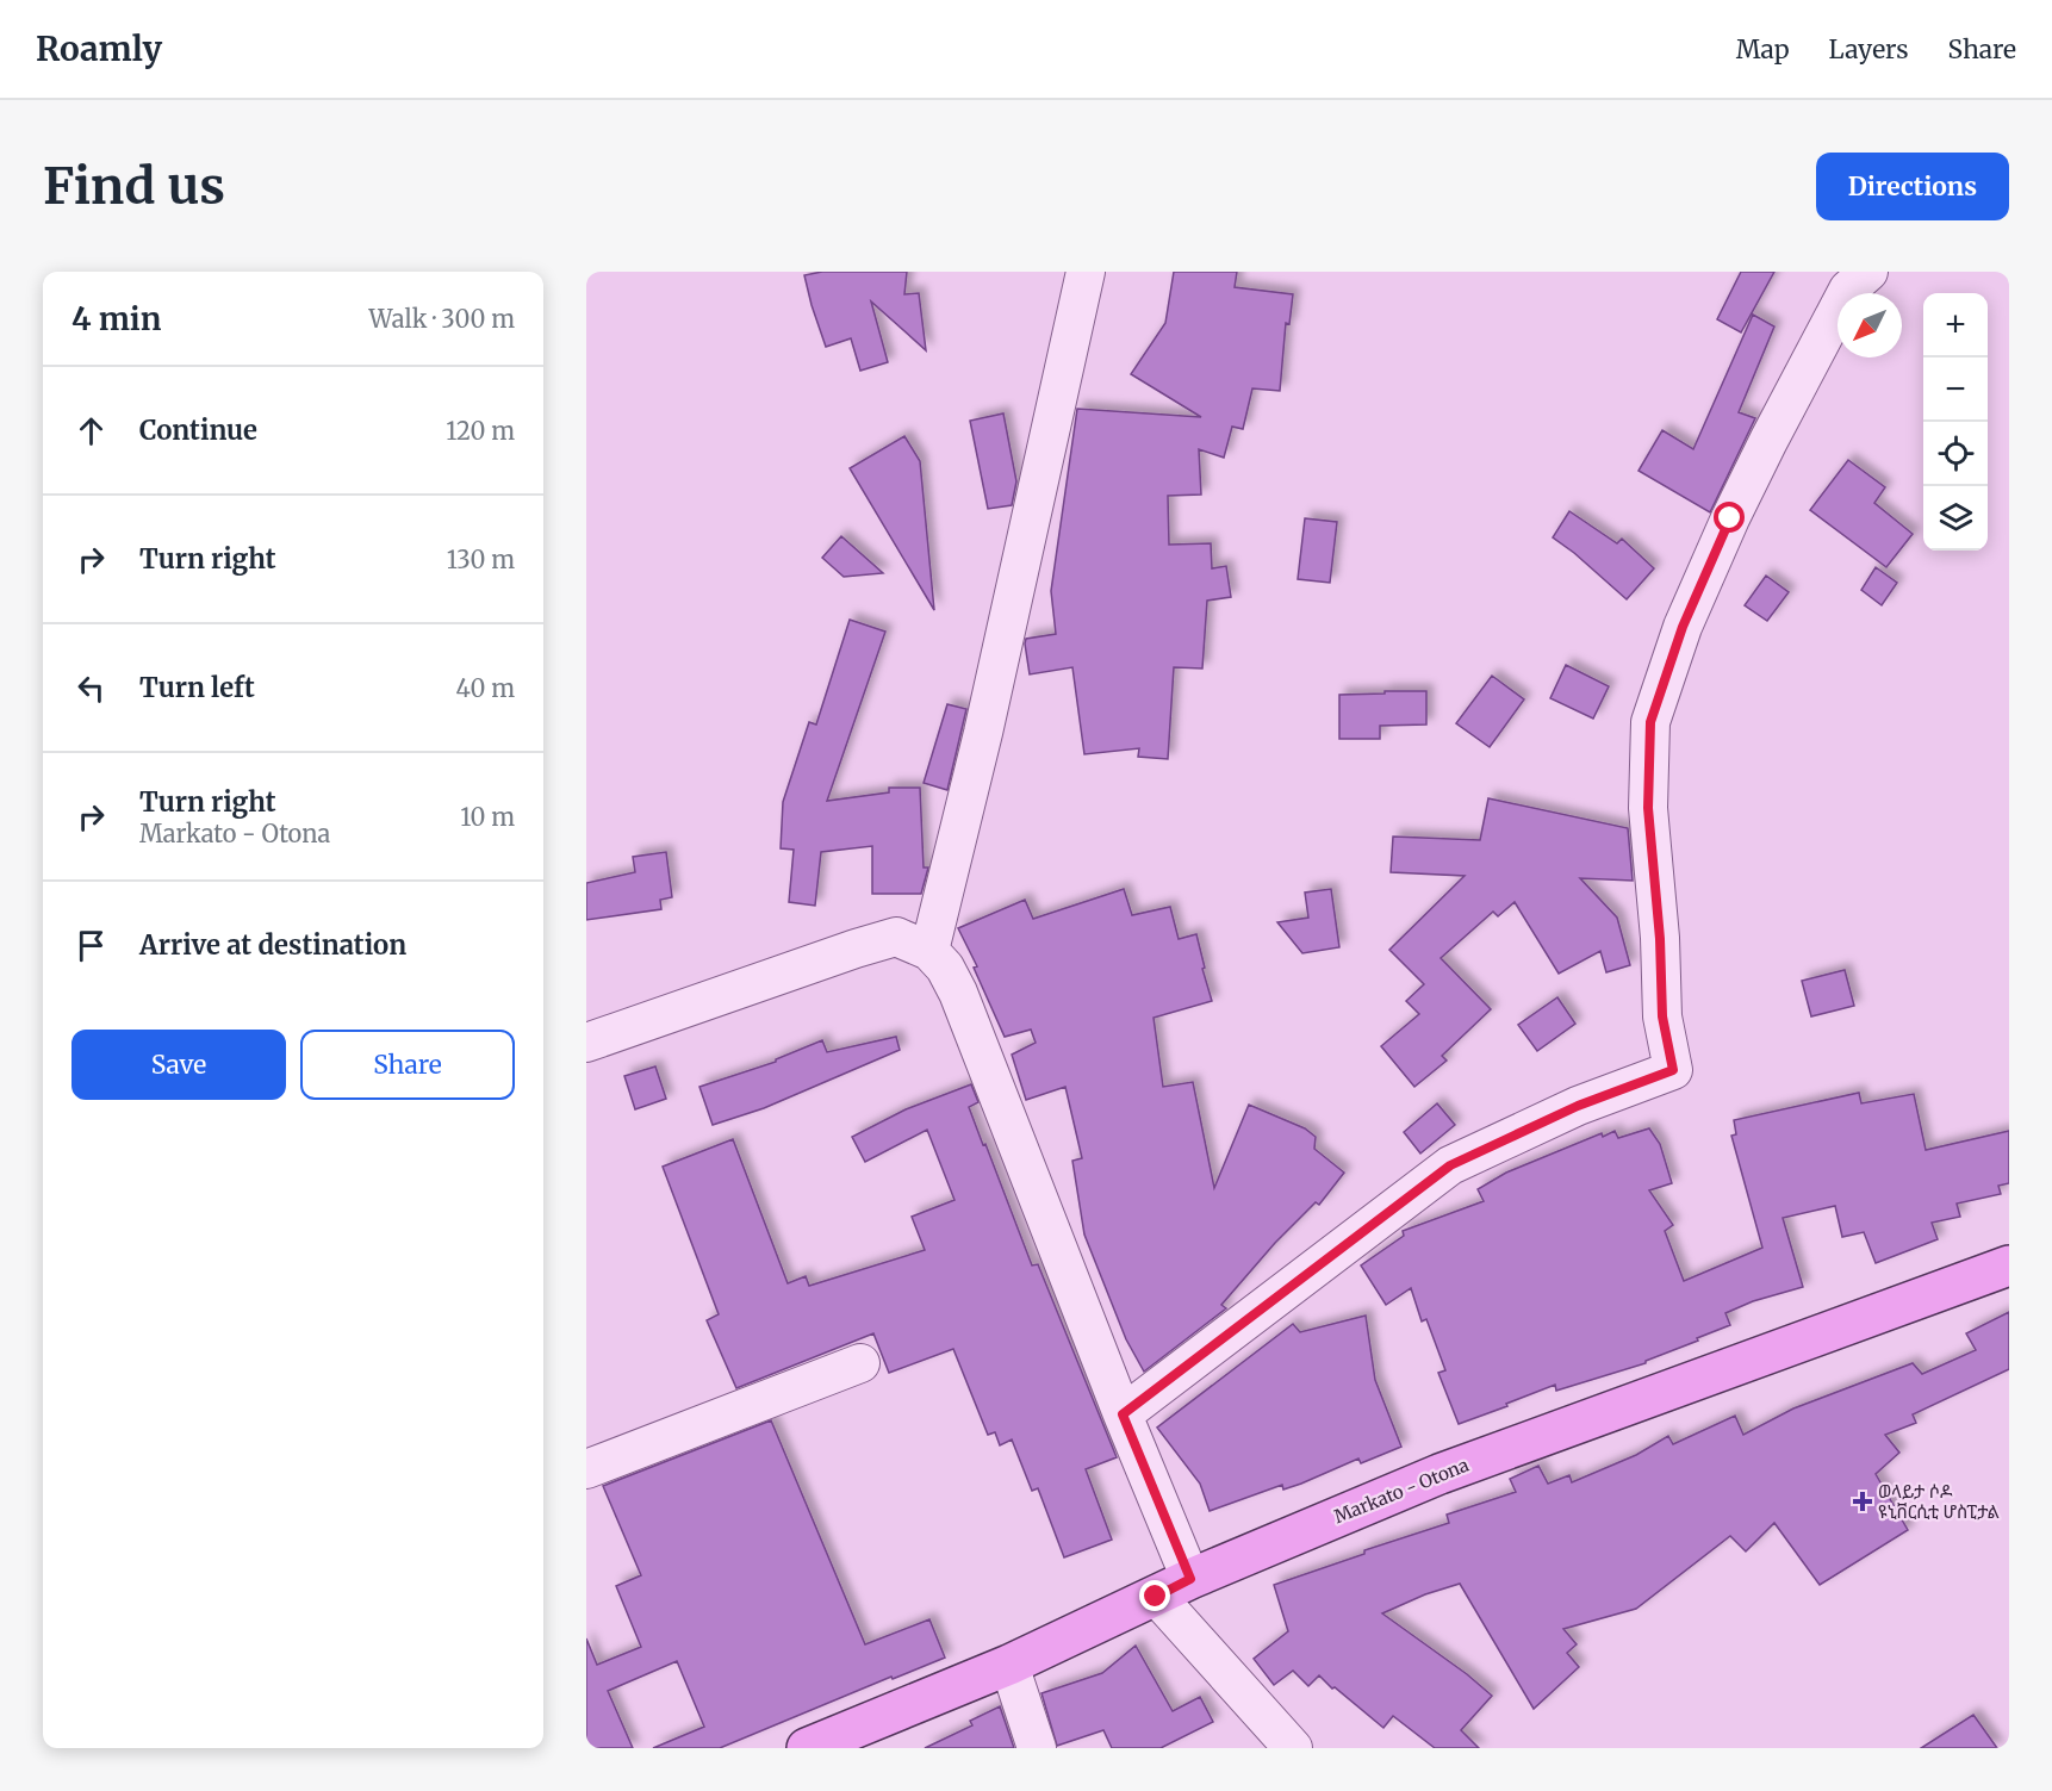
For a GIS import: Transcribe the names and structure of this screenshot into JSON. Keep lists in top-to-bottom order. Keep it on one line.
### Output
{"streets":{"main road":["Markato - Otona"]},"places":{"health":["ወላይታ ሶዶ ዩኒቨርሲቲ ሆስፒታል"]},"north":"bottom left","page":{"header":"Roamly","nav":["Map","Layers","Share"],"buttons":["Directions",["Save","Share"]],"title":"Find us","heading":["4 min","Walk · 300 m"],"map_buttons":["+","−"],"list":[["Continue","120 m"],["Turn right","130 m"],["Turn left","40 m"],["Turn right","Markato - Otona","10 m"],"Arrive at destination"]}}
